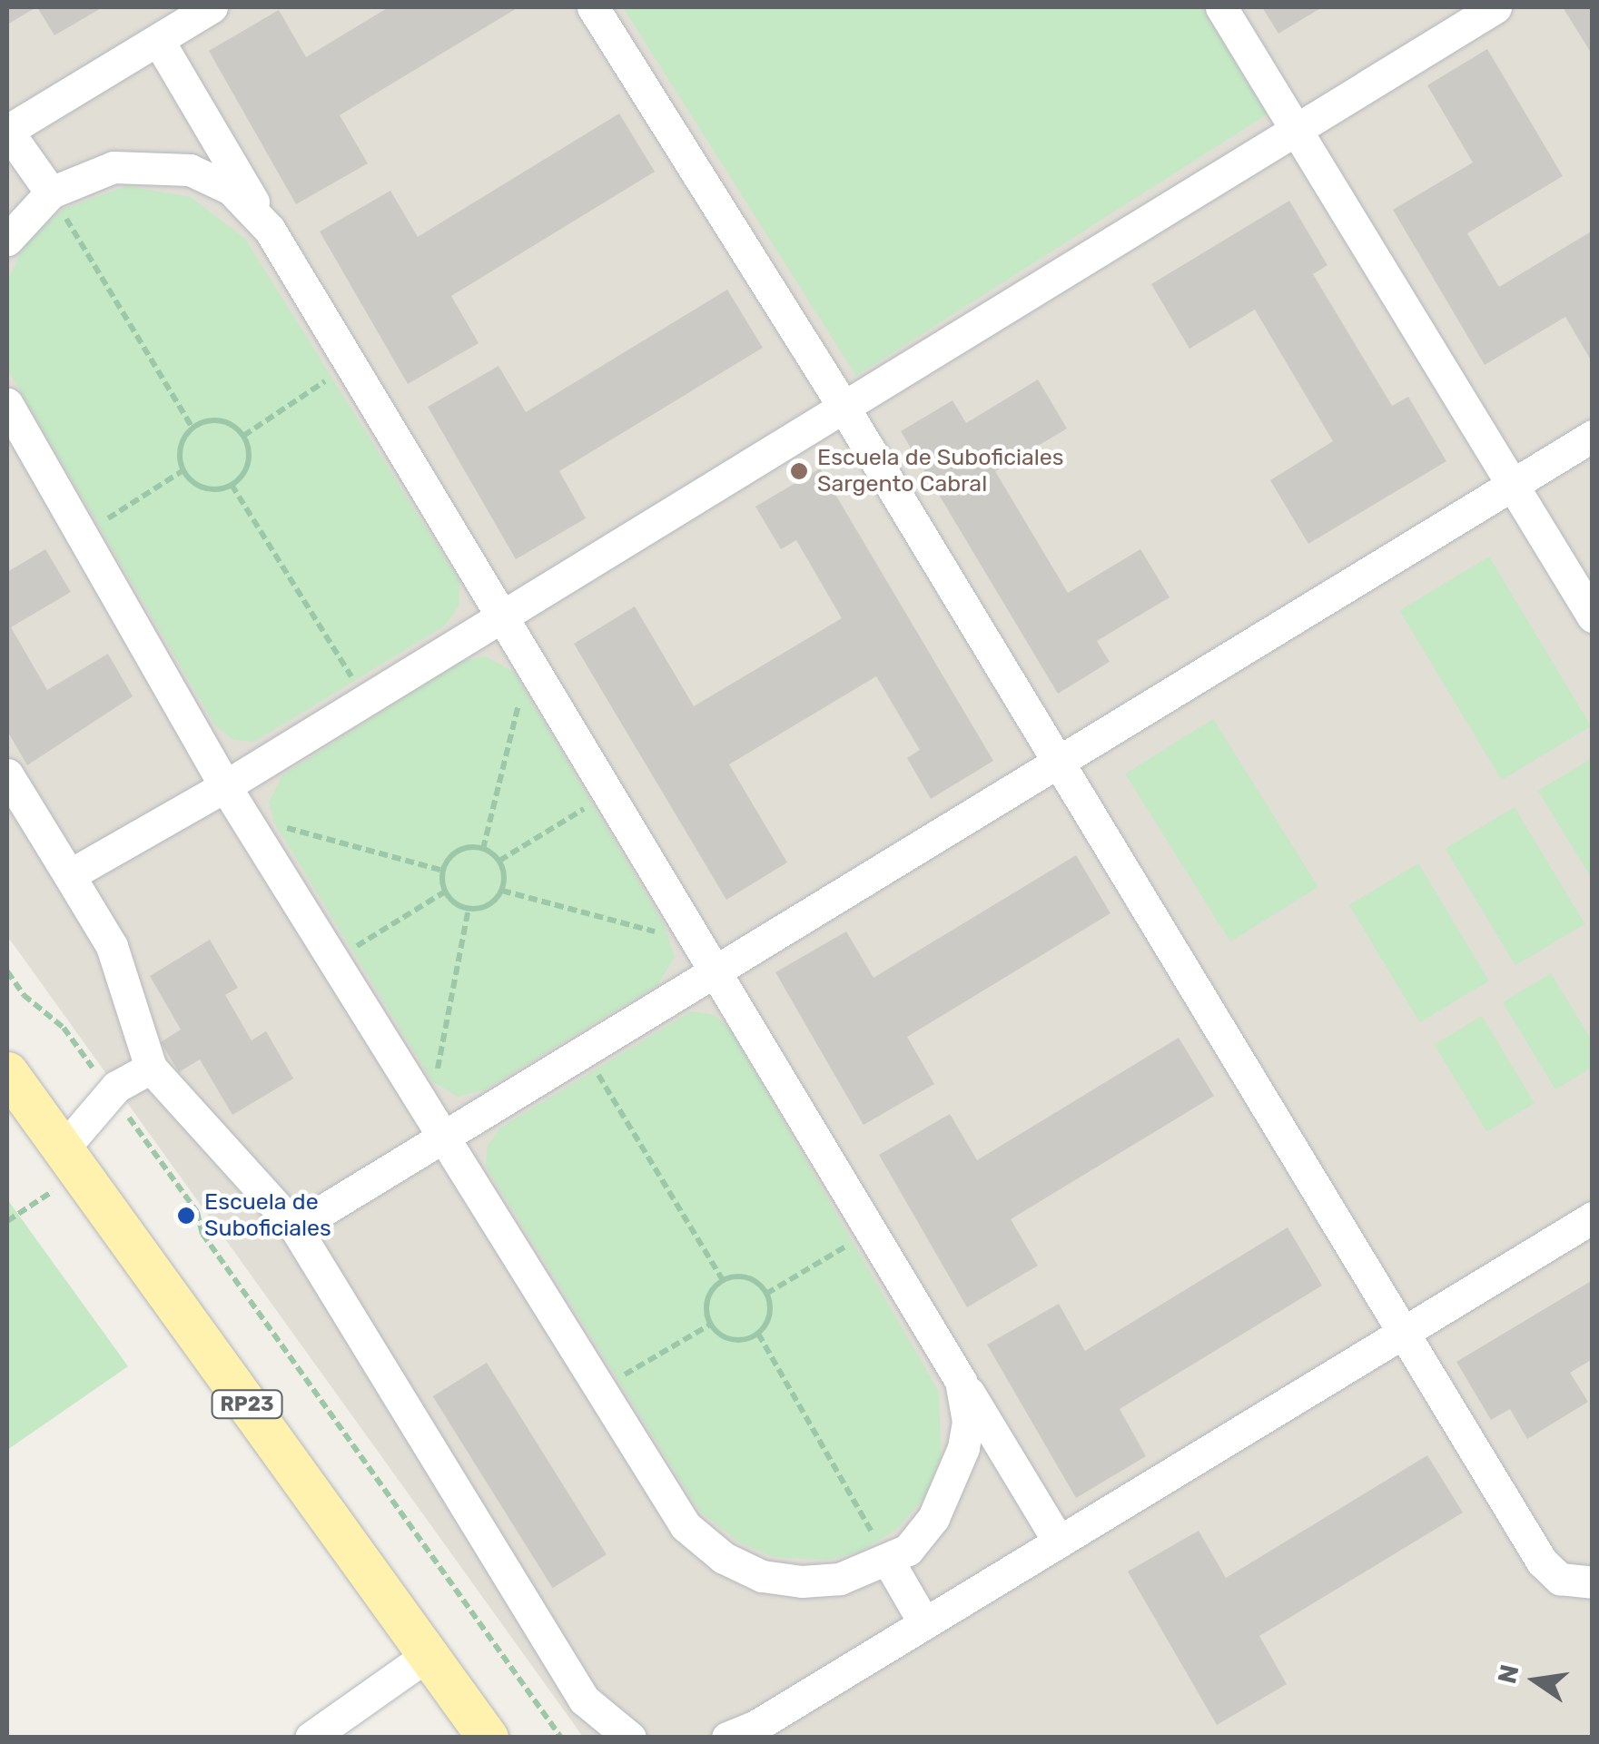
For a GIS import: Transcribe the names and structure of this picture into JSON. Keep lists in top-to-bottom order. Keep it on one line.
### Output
{"streets":{"main road":["RP23"]},"places":["Escuela de Suboficiales Sargento Cabral","Escuela de Suboficiales"],"north":"left"}
